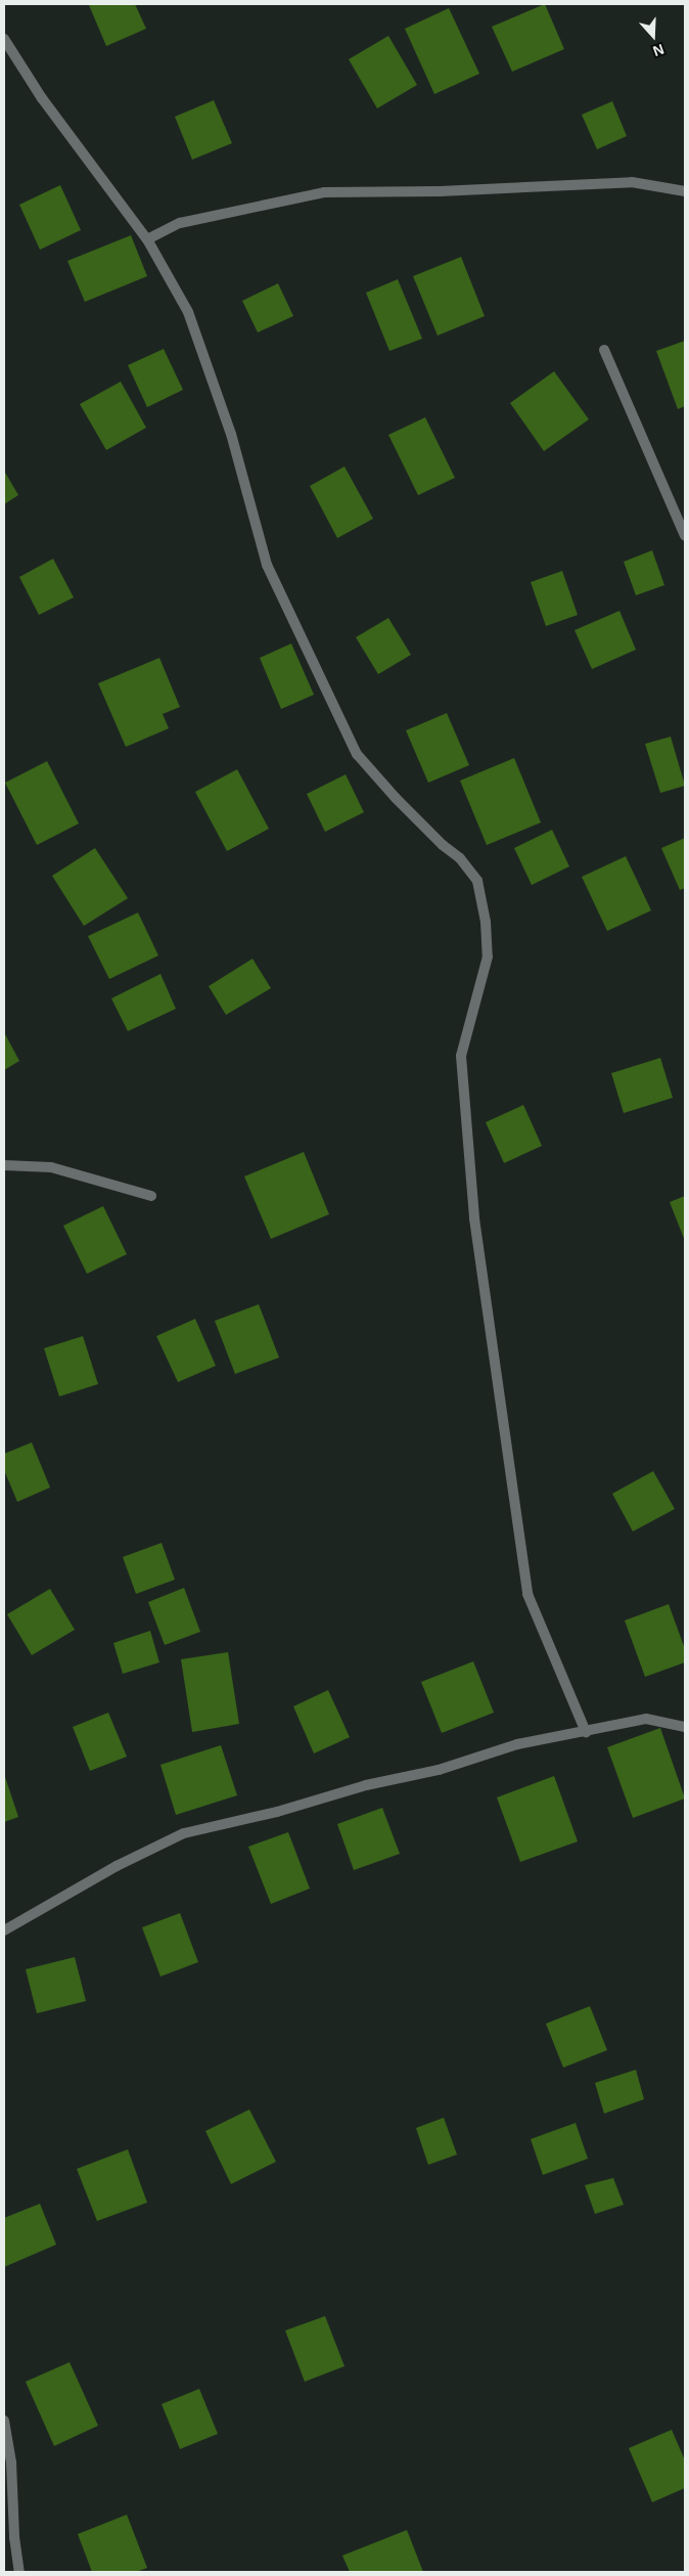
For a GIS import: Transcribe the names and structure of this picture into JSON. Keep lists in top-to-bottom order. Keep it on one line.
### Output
{"north":"bottom"}
